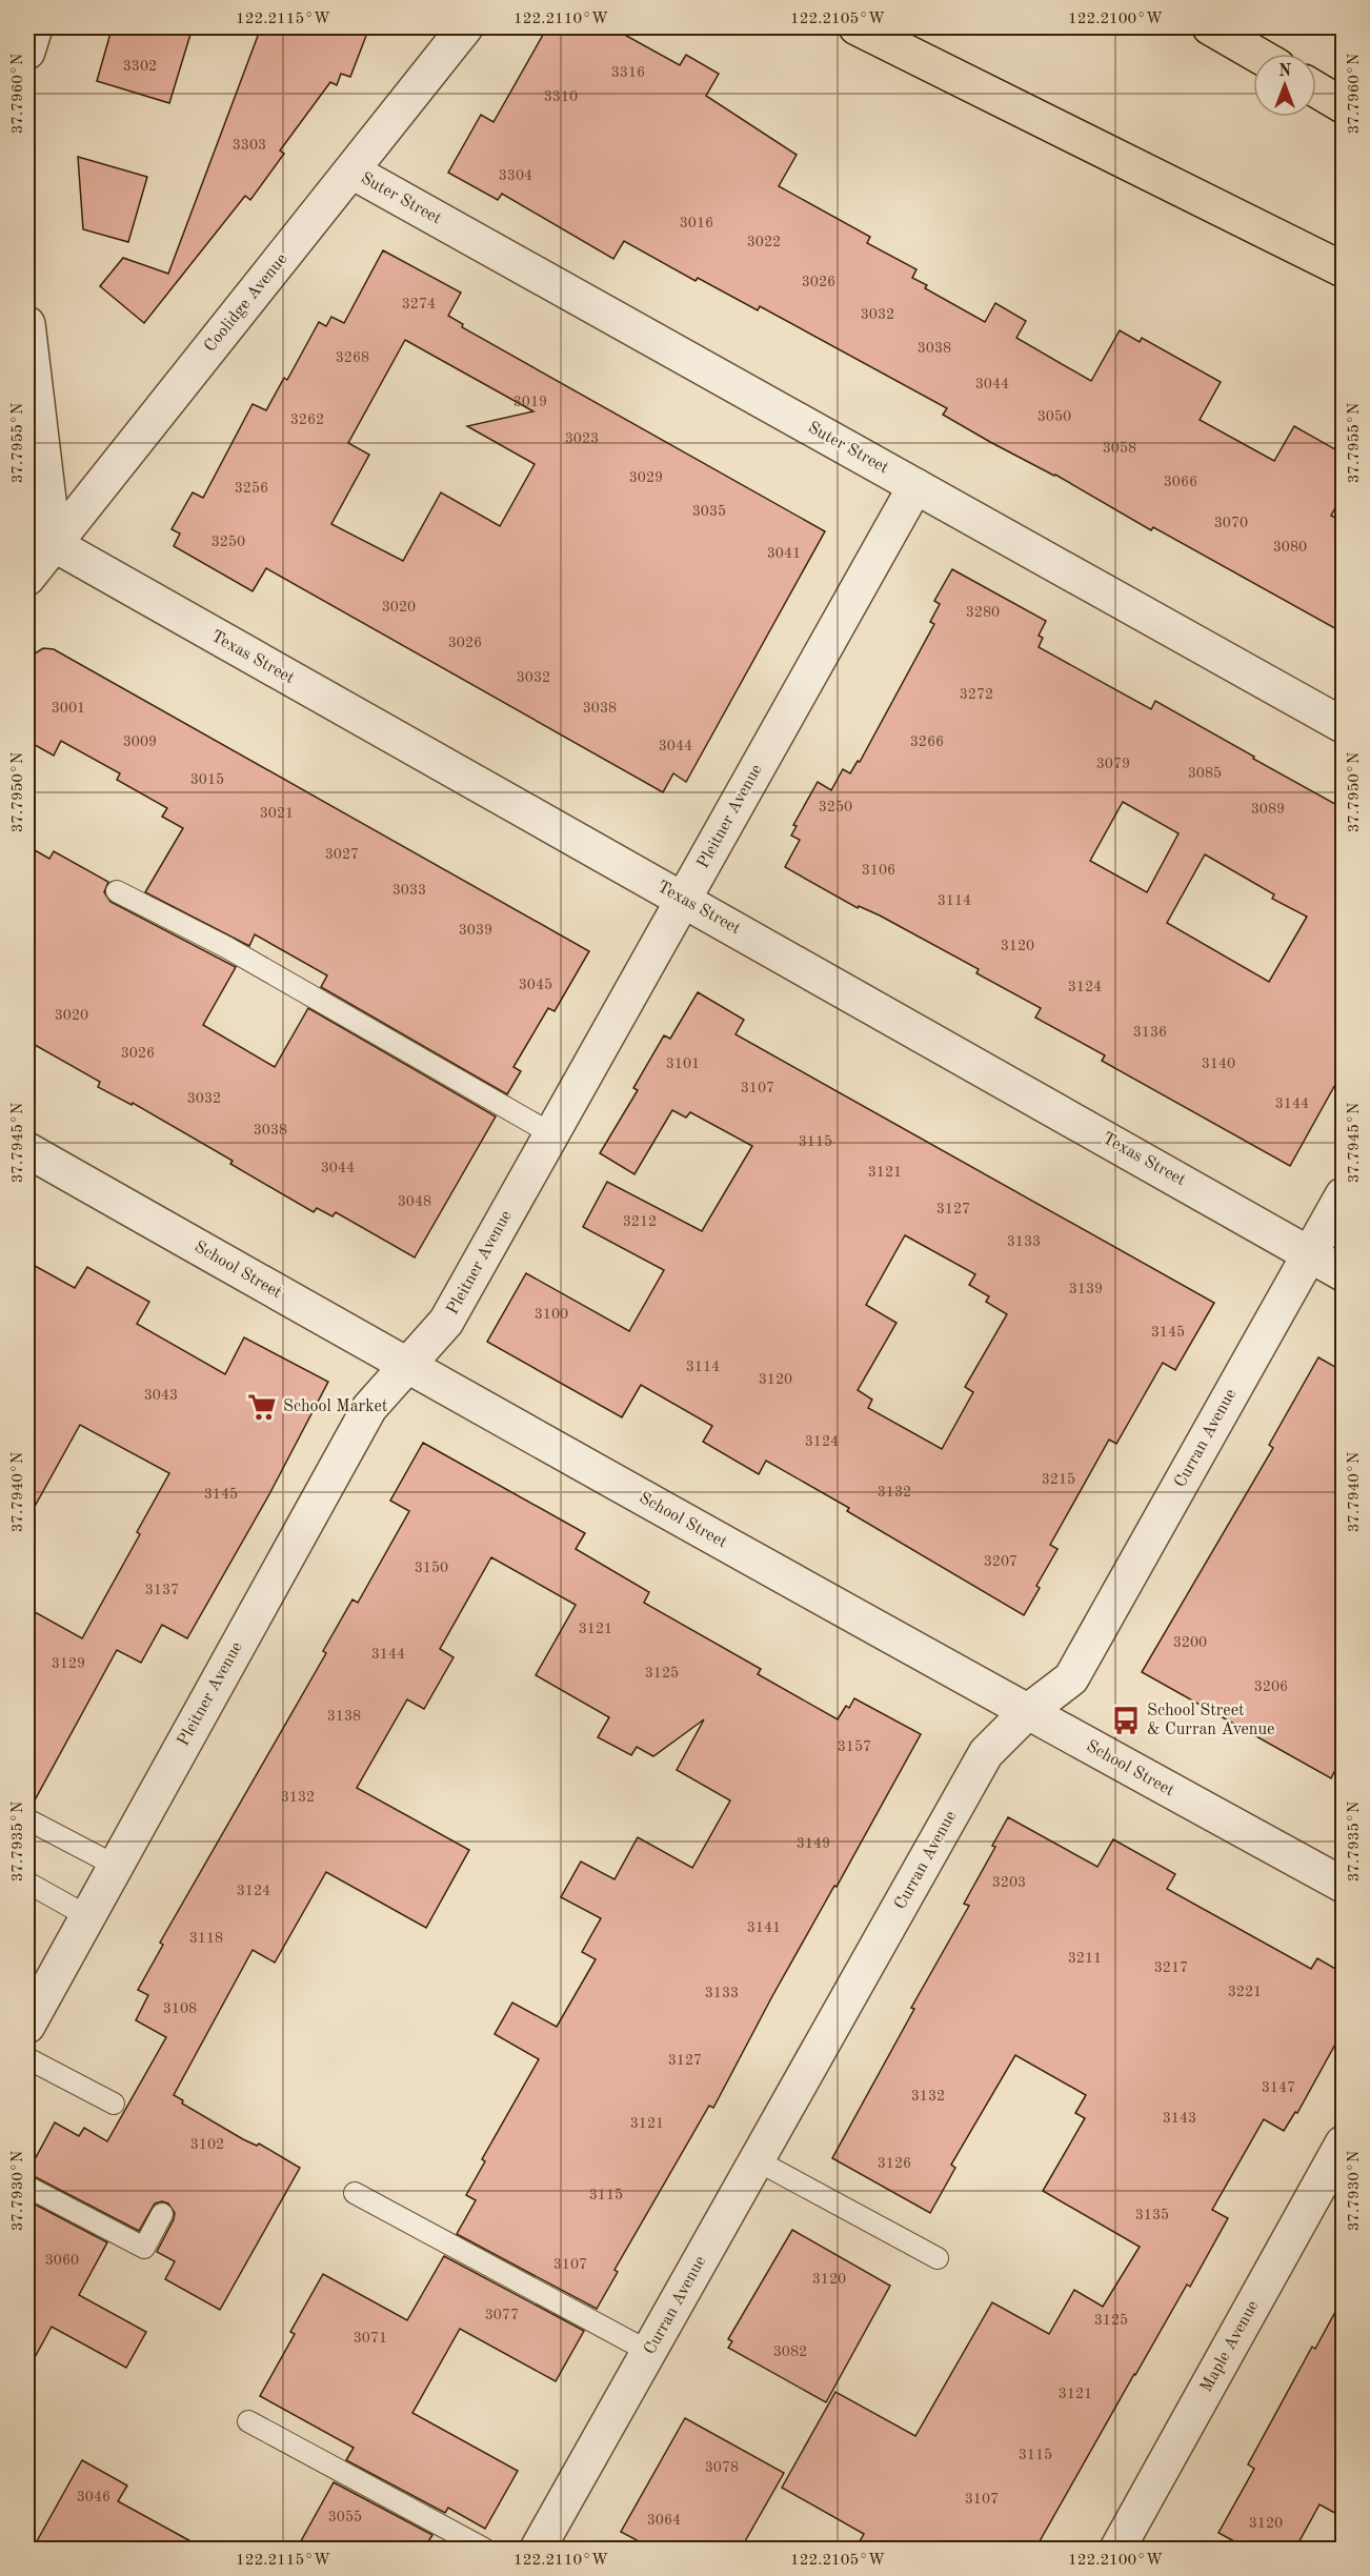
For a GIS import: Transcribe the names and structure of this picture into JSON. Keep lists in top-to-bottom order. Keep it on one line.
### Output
{"streets":{"street":["Suter Street","Coolidge Avenue","Texas Street","Pleitner Avenue","School Street","Curran Avenue","Maple Avenue"]},"crossings":[["Suter Street","Coolidge Avenue"],["Suter Street","Pleitner Avenue"],["Coolidge Avenue","Texas Street"],["Texas Street","Pleitner Avenue"],["Texas Street","Curran Avenue"],["Pleitner Avenue","School Street"],["School Street","Curran Avenue"]],"places":{"supermarket":["School Market"],"bus stop":["School Street & Curran Avenue"]},"house_numbers":["3302","3316","3310","3303","3304","3016","3022","3026","3274","3032","3038","3268","3044","3019","3050","3262","3023","3058","3029","3066","3256","3035","3070","3250","3080","3041","3020","3280","3026","3032","3272","3001","3038","3009","3266","3044","3079","3085","3015","3250","3089","3021","3027","3106","3033","3114","3039","3120","3045","3124","3020","3136","3026","3101","3140","3107","3032","3144","3038","3115","3044","3121","3048","3127","3212","3133","3139","3100","3145","3114","3120","3043","3124","3215","3132","3145","3207","3150","3137","3121","3200","3144","3129","3125","3206","3138","3157","3132","3149","3203","3124","3141","3118","3211","3217","3221","3133","3108","3127","3147","3132","3143","3121","3102","3126","3115","3135","3060","3107","3120","3077","3125","3071","3082","3121","3115","3078","3046","3107","3055","3064","3120"],"north":"top","coordinates":["122.2115°W","122.2110°W","122.2105°W","122.2100°W","37.7960°N","37.7955°N","37.7950°N","37.7945°N","37.7940°N","37.7935°N","37.7930°N"]}
